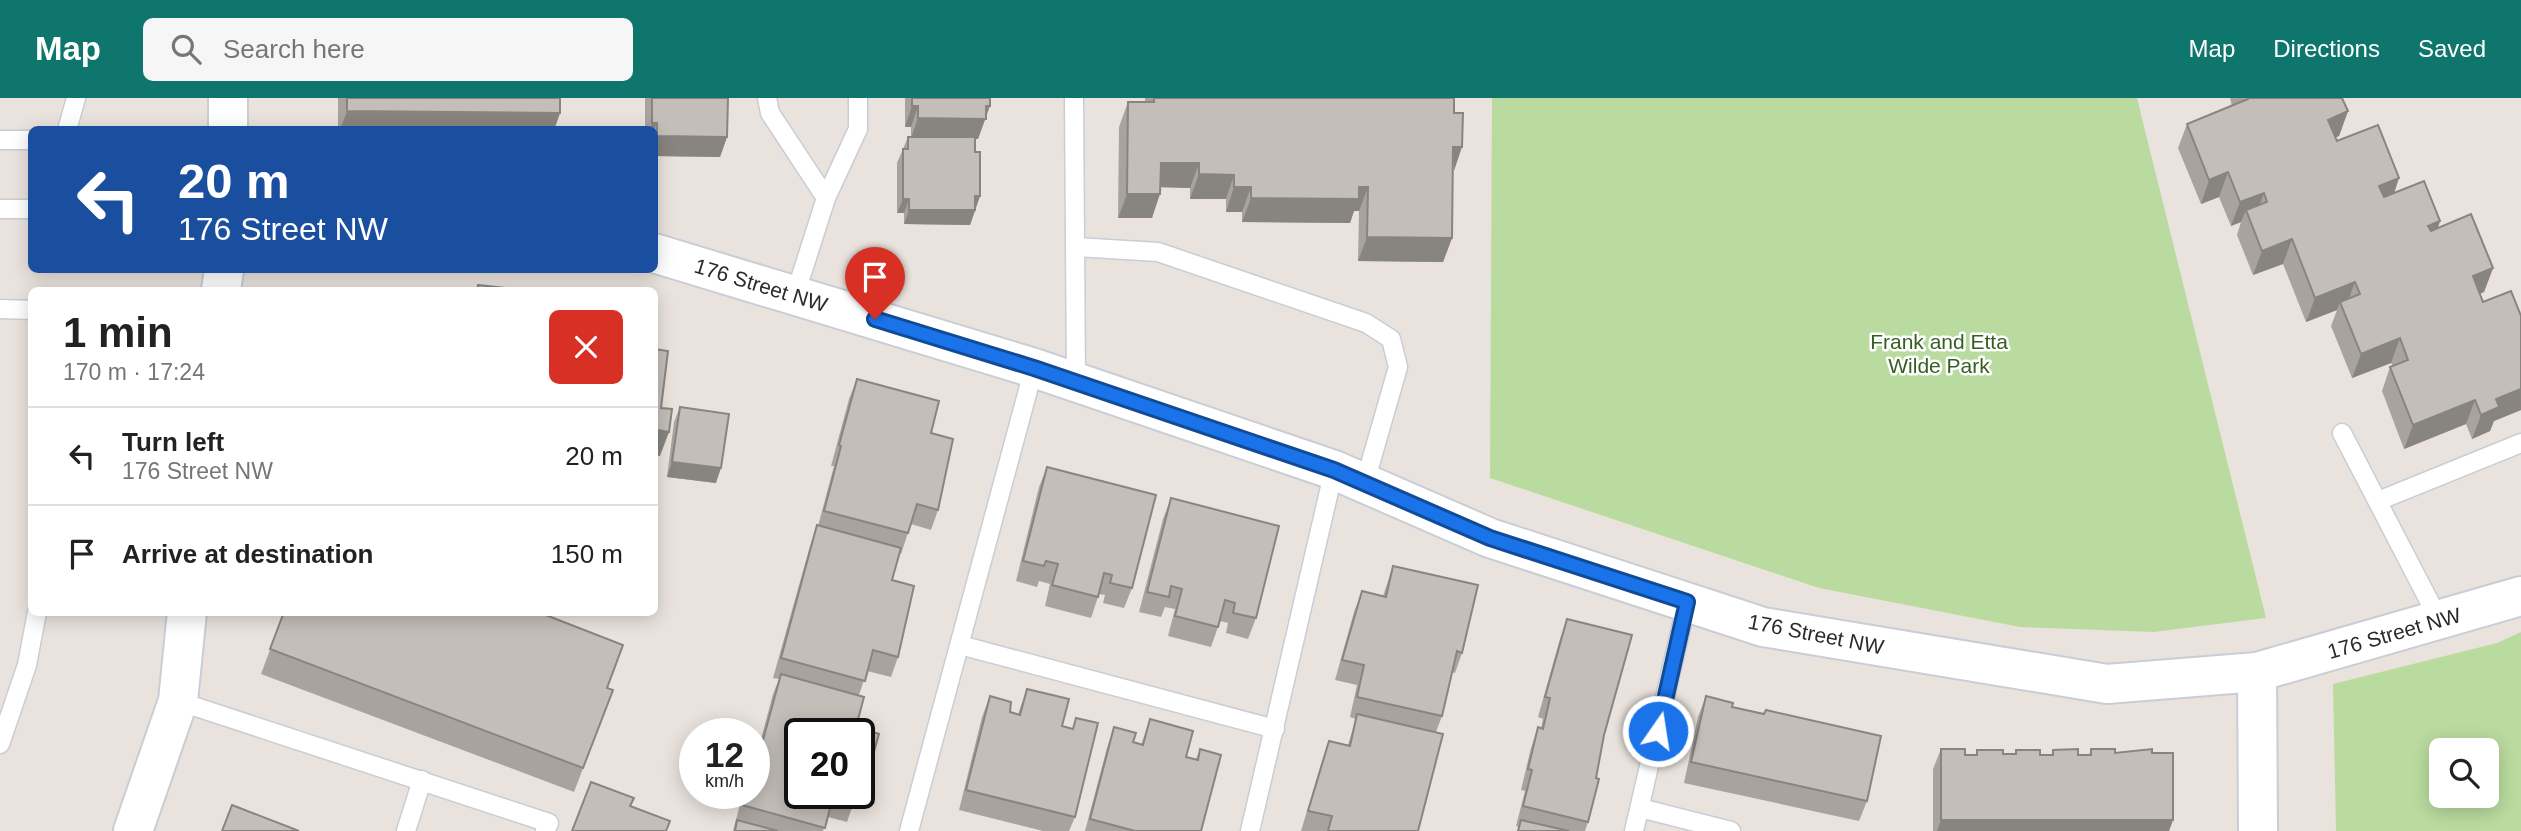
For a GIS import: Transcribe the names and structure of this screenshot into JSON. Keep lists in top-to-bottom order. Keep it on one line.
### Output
{"streets":{"street":["176 Street NW"]},"parks":["Frank and Etta Wilde Park"],"page":{"header":"Map","search":"Search here","nav":["Map","Directions","Saved"],"turn":["20 m","176 Street NW"],"heading":["1 min","170 m · 17:24"],"list":[{"name":"Turn left","note":"176 Street NW","value":"20 m"},{"name":"Arrive at destination","value":"150 m"}],"speed":"12 km/h","limit":"20"}}
